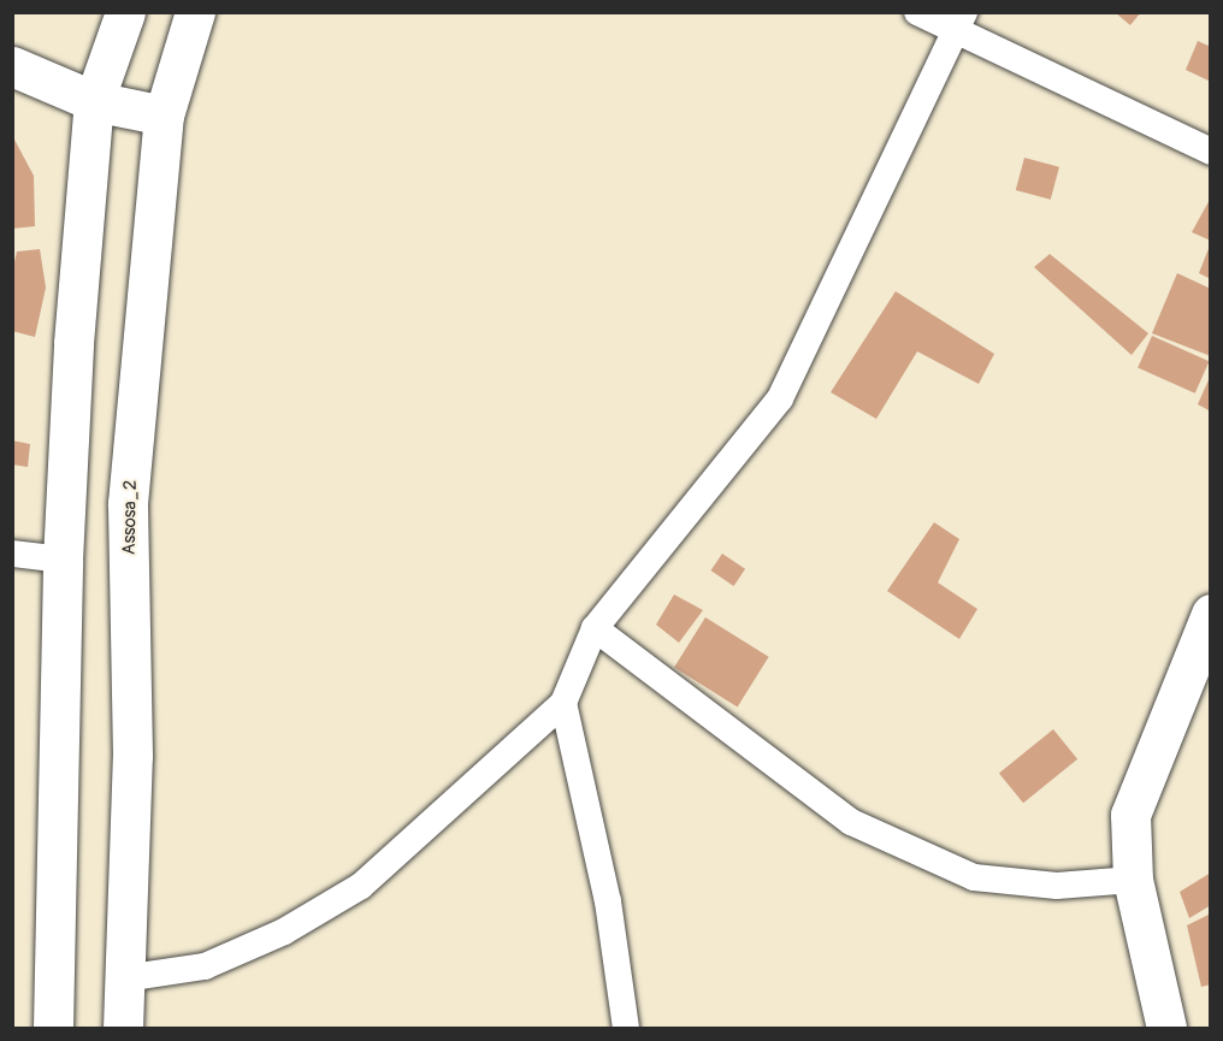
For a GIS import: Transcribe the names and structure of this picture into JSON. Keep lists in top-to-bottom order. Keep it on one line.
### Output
{"streets":{"street":["Assosa_2"]}}
